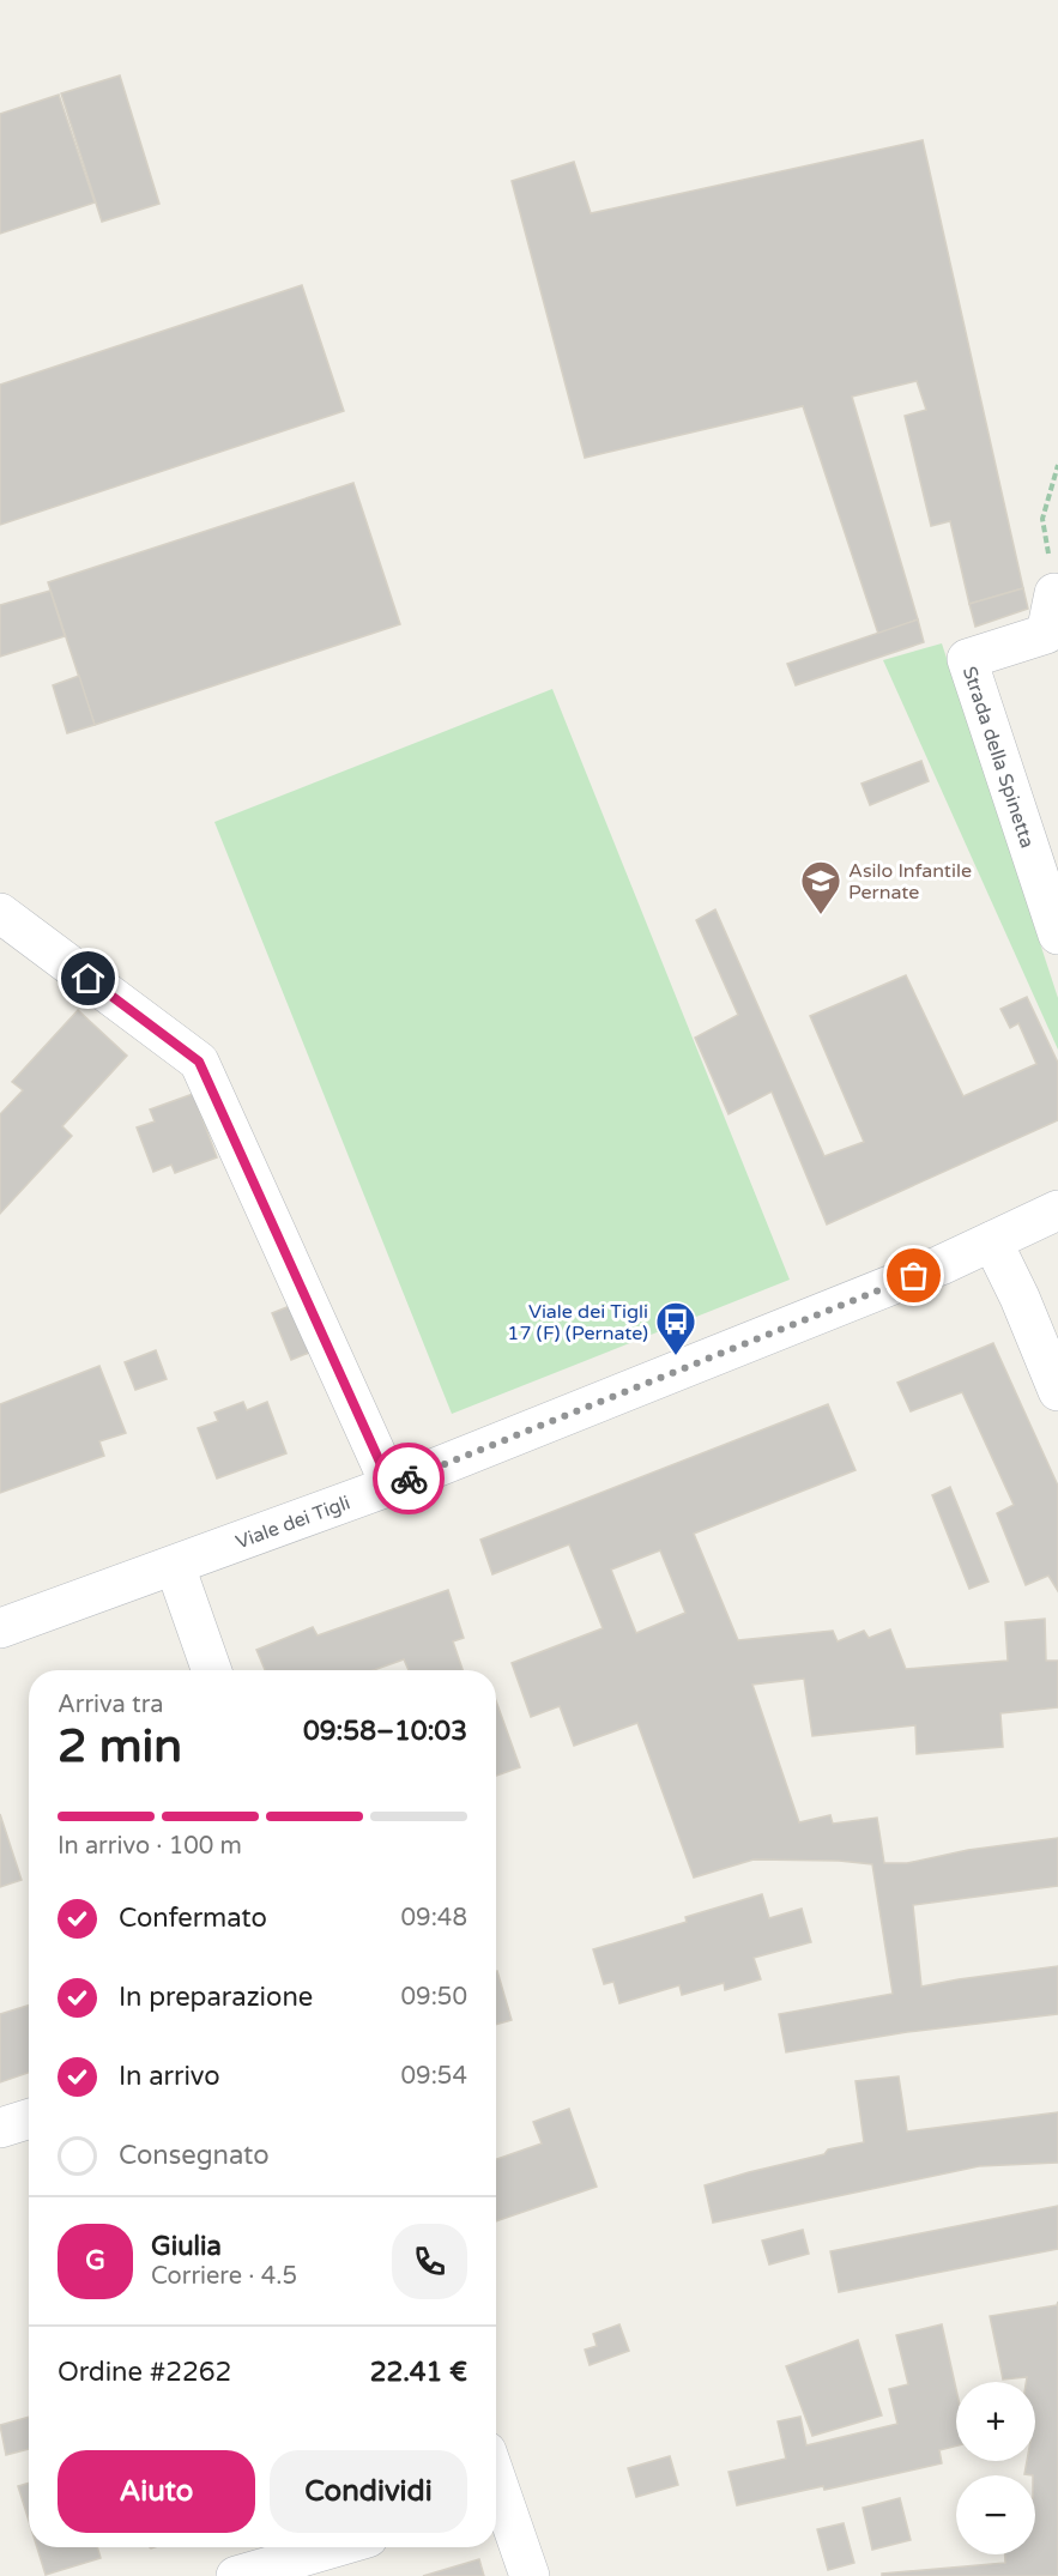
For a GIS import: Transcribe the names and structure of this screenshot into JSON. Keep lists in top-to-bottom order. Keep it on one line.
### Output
{"streets":{"street":["Strada della Spinetta","Viale dei Tigli"]},"places":{"school or university":["Asilo Infantile Pernate"],"bus stop":["Viale dei Tigli 17 (F) (Pernate)"]},"page":{"heading":["2 min","Arriva tra","09:58–10:03"],"panel":["Giulia","Corriere · 4.5","Ordine #2262","22.41 €"],"bar":"In arrivo · 100 m","list":[["Confermato","09:48"],["In preparazione","09:50"],["In arrivo","09:54"],"Consegnato"],"round":"G","map_buttons":["+","−"],"buttons":["Aiuto","Condividi"]}}
